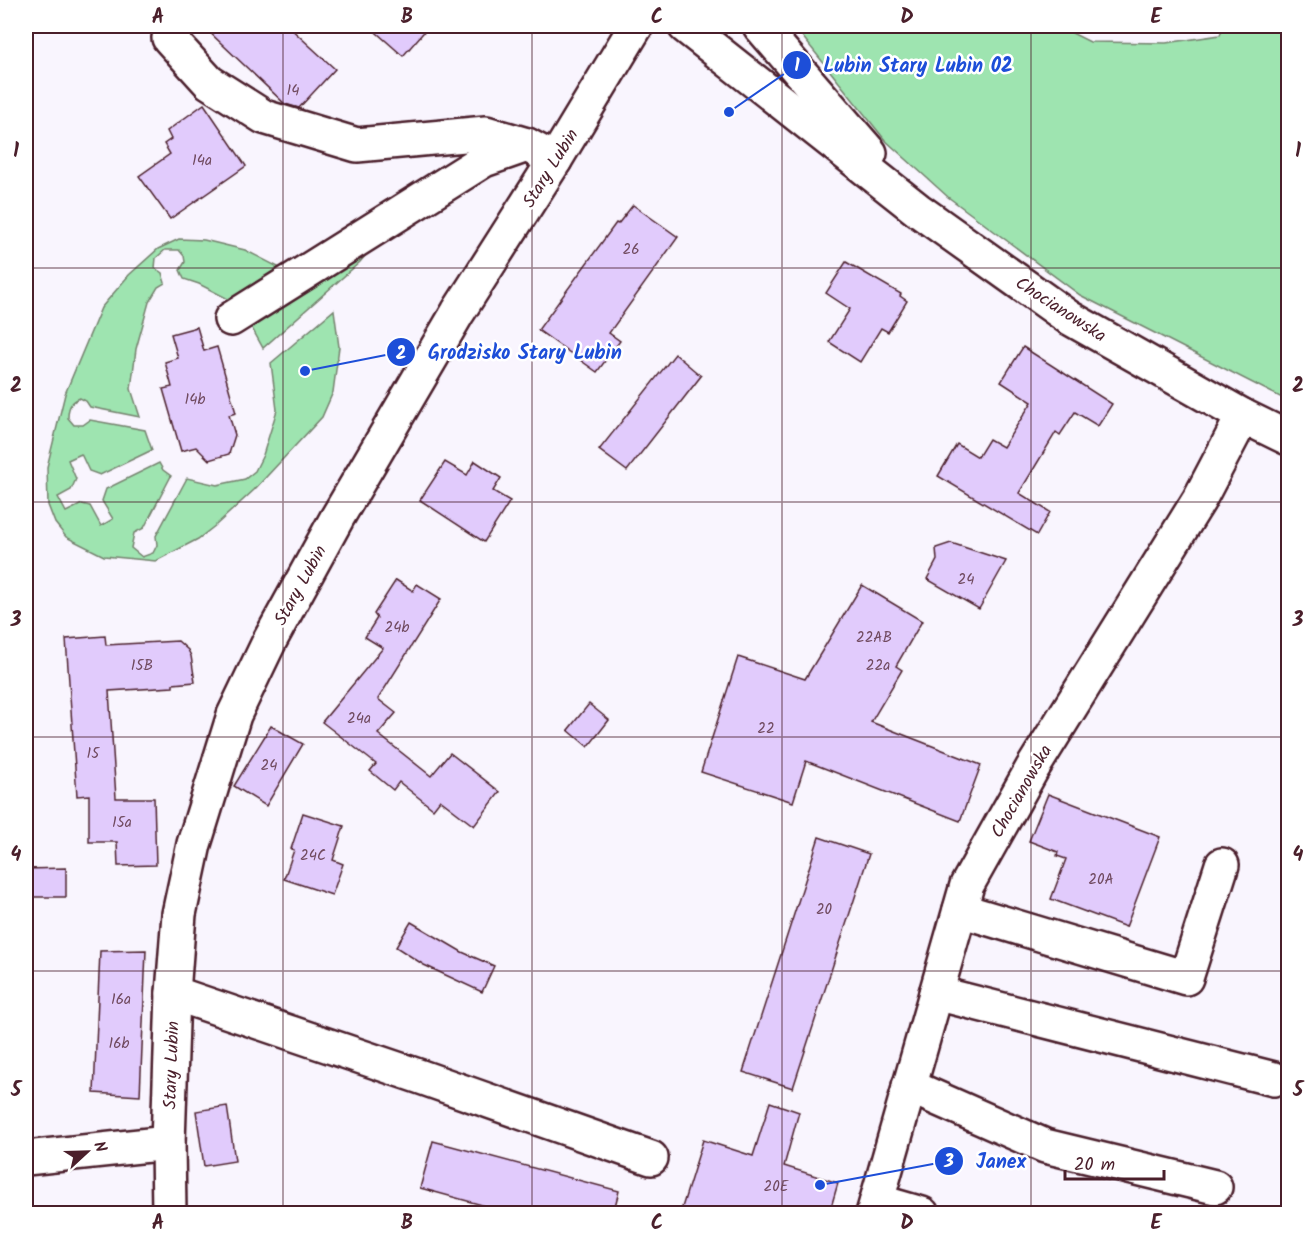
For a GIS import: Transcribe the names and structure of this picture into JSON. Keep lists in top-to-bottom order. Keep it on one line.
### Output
{"streets":{"street":["Stary Lubin","Chocianowska"]},"places":["Lubin Stary Lubin 02","Grodzisko Stary Lubin","Janex"],"house_numbers":["14","14a","26","14b","24","24b","22AB","15B","22a","24a","22","15","24","15a","24C","20A","20","16a","16b","20E"],"scale_bar":"20 m","north":"right","grid":{"columns":["A","B","C","D","E"],"rows":["1","2","3","4","5"]}}
